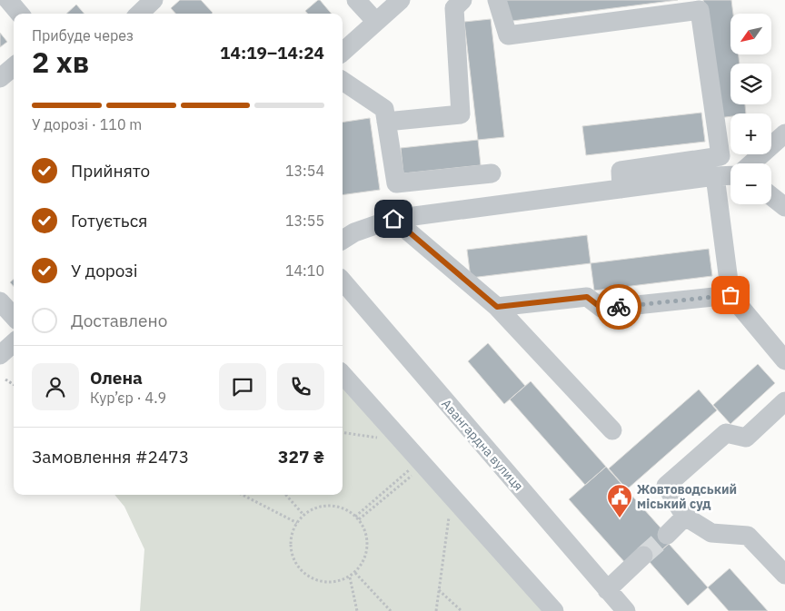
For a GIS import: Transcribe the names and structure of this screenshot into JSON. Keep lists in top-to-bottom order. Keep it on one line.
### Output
{"streets":{"street":["Авангардна вулиця"]},"places":{"public building":["Жовтоводський міський суд"]},"north":"bottom left","page":{"map_buttons":["+","−"],"heading":["2 хв","Прибуде через","14:19–14:24"],"panel":["Олена","Кур’єр · 4.9","Замовлення #2473","327 ₴"],"bar":"У дорозі · 110 m","list":[["Прийнято","13:54"],["Готується","13:55"],["У дорозі","14:10"],"Доставлено"]}}
